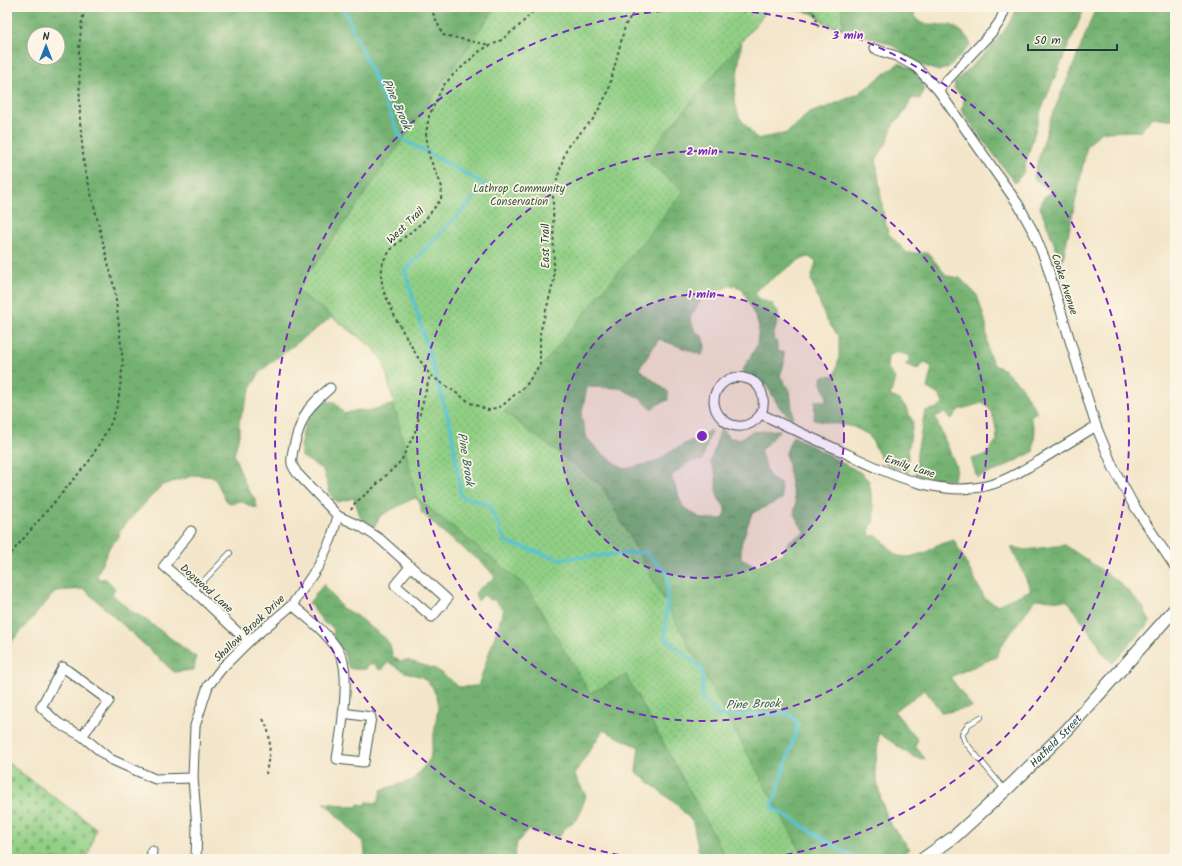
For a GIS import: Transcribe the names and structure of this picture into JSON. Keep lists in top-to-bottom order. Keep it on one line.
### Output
{"streets":{"street":["Cooke Avenue","Emily Lane","Dogwood Lane","Shallow Brook Drive","Hatfield Street"],"path":["West Trail","East Trail"]},"crossings":[["West Trail","East Trail"],["Cooke Avenue","Emily Lane"],["Dogwood Lane","Shallow Brook Drive"]],"water":["Pine Brook"],"parks":["Lathrop Community Conservation"],"scale_bar":"50 m","north":"top","rings":["3 min","2 min","1 min"]}
